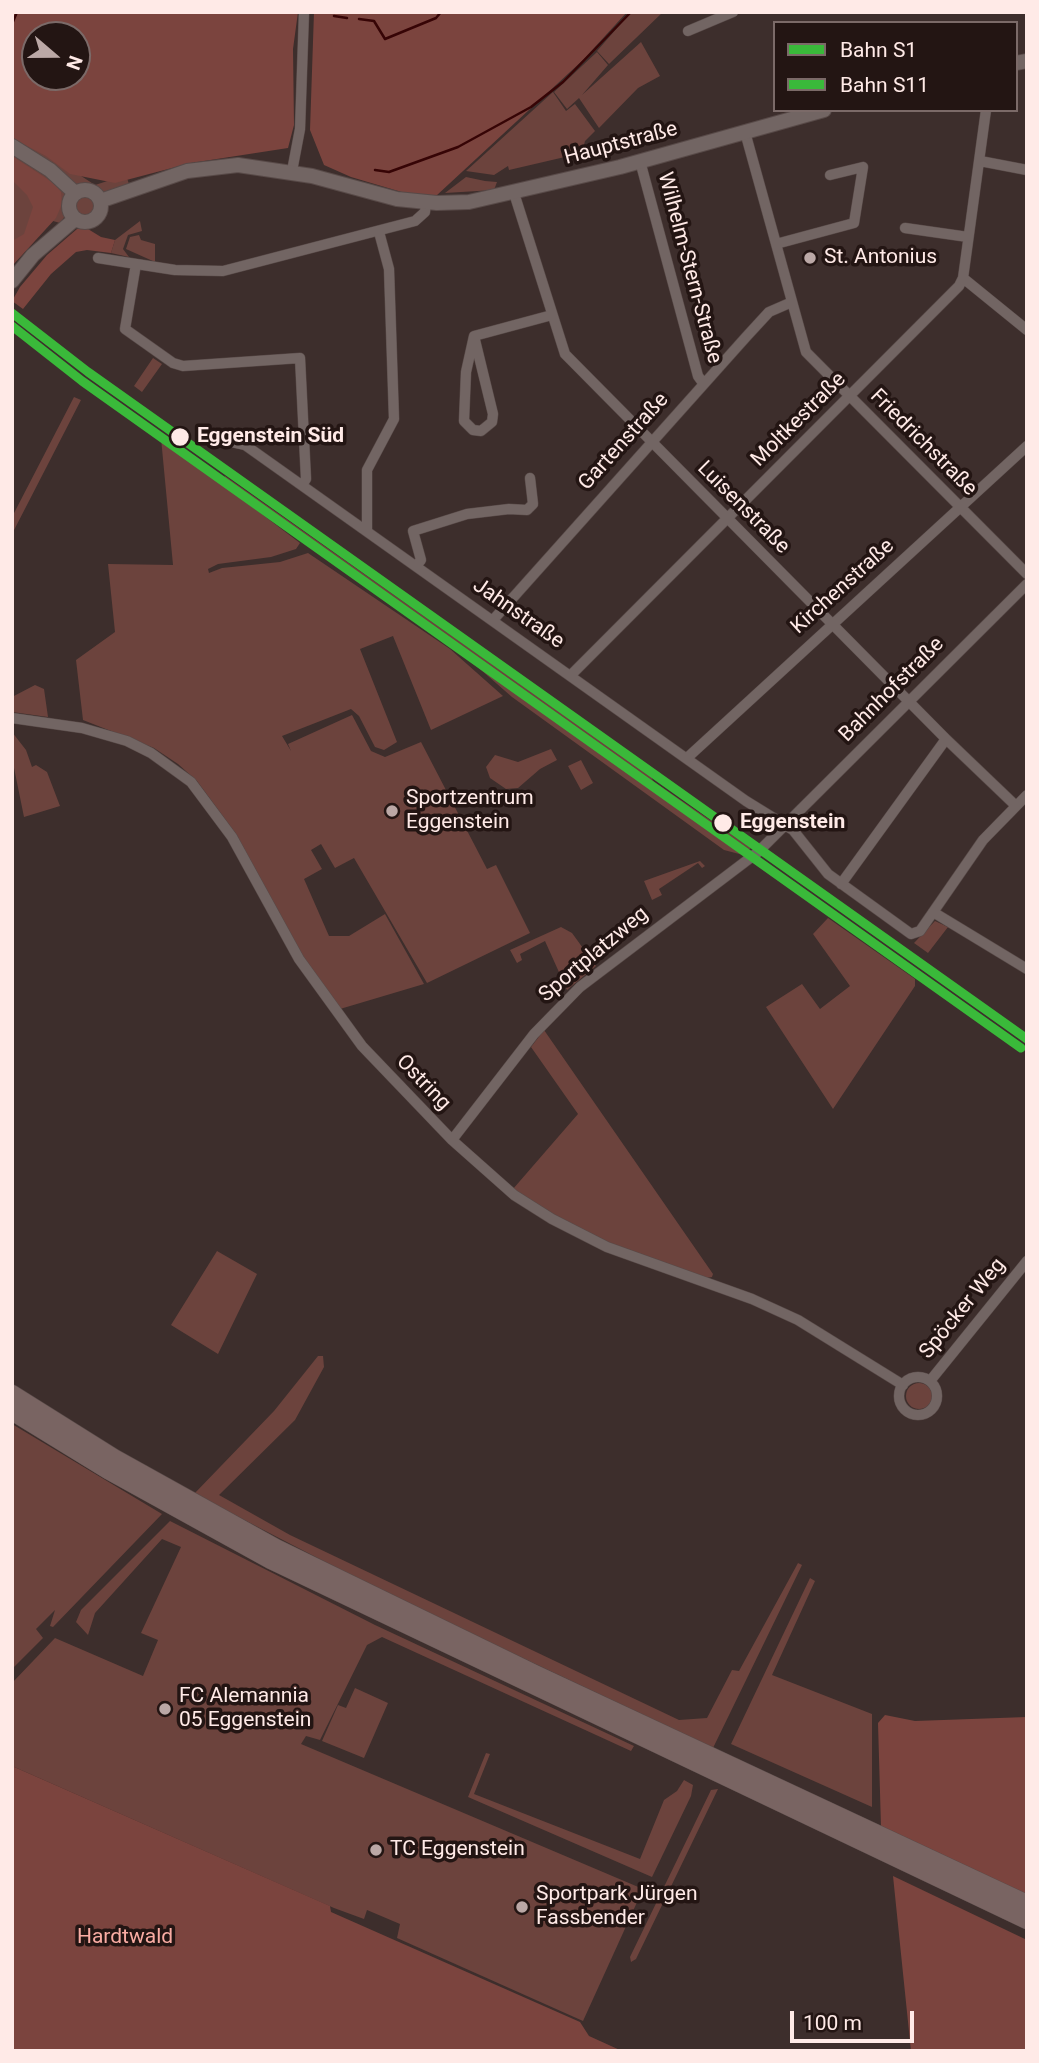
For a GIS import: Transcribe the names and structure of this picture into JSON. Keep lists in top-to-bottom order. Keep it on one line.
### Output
{"streets":{"street":["Hauptstraße","Wilhelm-Stern-Straße","Moltkestraße","Gartenstraße","Friedrichstraße","Luisenstraße","Kirchenstraße","Jahnstraße","Bahnhofstraße","Sportplatzweg","Ostring","Spöcker Weg"]},"crossings":[["Hauptstraße","Wilhelm-Stern-Straße"],["Hauptstraße","Friedrichstraße"],["Hauptstraße","Luisenstraße"],["Wilhelm-Stern-Straße","Gartenstraße"],["Moltkestraße","Friedrichstraße"],["Moltkestraße","Luisenstraße"],["Moltkestraße","Jahnstraße"],["Gartenstraße","Friedrichstraße"],["Gartenstraße","Luisenstraße"],["Gartenstraße","Jahnstraße"],["Friedrichstraße","Kirchenstraße"],["Luisenstraße","Kirchenstraße"],["Luisenstraße","Bahnhofstraße"],["Kirchenstraße","Jahnstraße"],["Jahnstraße","Bahnhofstraße"],["Jahnstraße","Sportplatzweg"],["Bahnhofstraße","Sportplatzweg"],["Sportplatzweg","Ostring"],["Ostring","Spöcker Weg"]],"parks":["Hardtwald"],"places":["St. Antonius","Eggenstein Süd","Sportzentrum Eggenstein","Eggenstein","FC Alemannia 05 Eggenstein","TC Eggenstein","Sportpark Jürgen Fassbender"],"lines":["rail line S1","rail line S11"],"legend":["Bahn S1","Bahn S11"],"scale_bar":"100 m","north":"right"}
